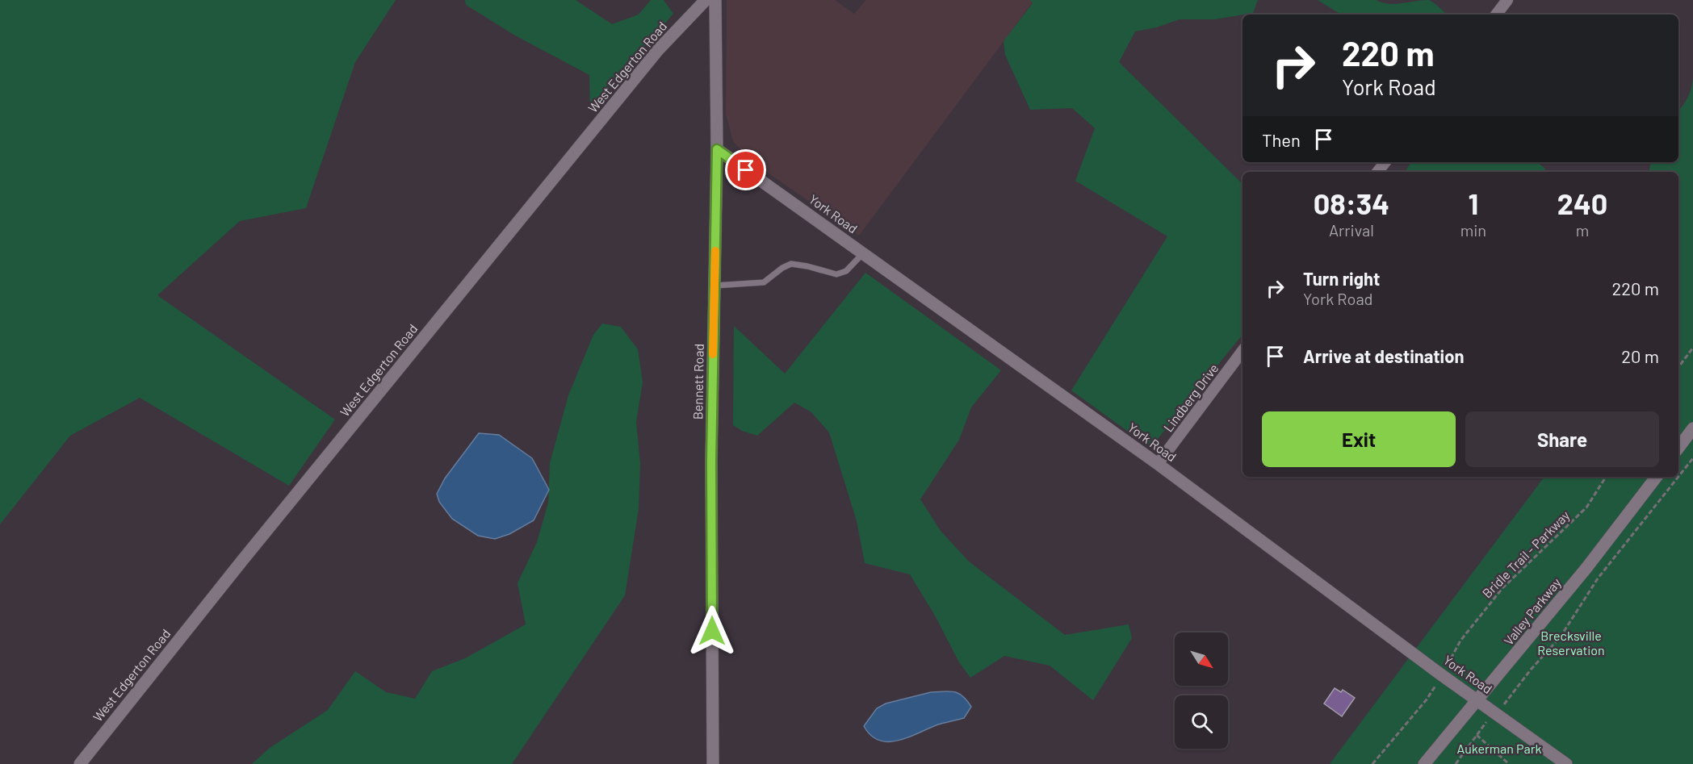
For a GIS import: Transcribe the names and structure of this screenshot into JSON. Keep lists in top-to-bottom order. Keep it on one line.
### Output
{"streets":{"street":["West Edgerton Road","York Road","Bennett Road","Lindberg Drive","Valley Parkway"],"path":["Bridle Trail - Parkway"]},"crossings":[["York Road","Bennett Road"],["York Road","Lindberg Drive"],["York Road","Bridle Trail - Parkway"],["York Road","Valley Parkway"]],"parks":["Brecksville Reservation","Aukerman Park"],"north":"bottom right","page":{"turn":["220 m","York Road"],"then":"Then","eta":["08:34","Arrival","1","min","240","m"],"list":[{"name":"Turn right","note":"York Road","value":"220 m"},{"name":"Arrive at destination","value":"20 m"}],"buttons":["Exit","Share"]}}
